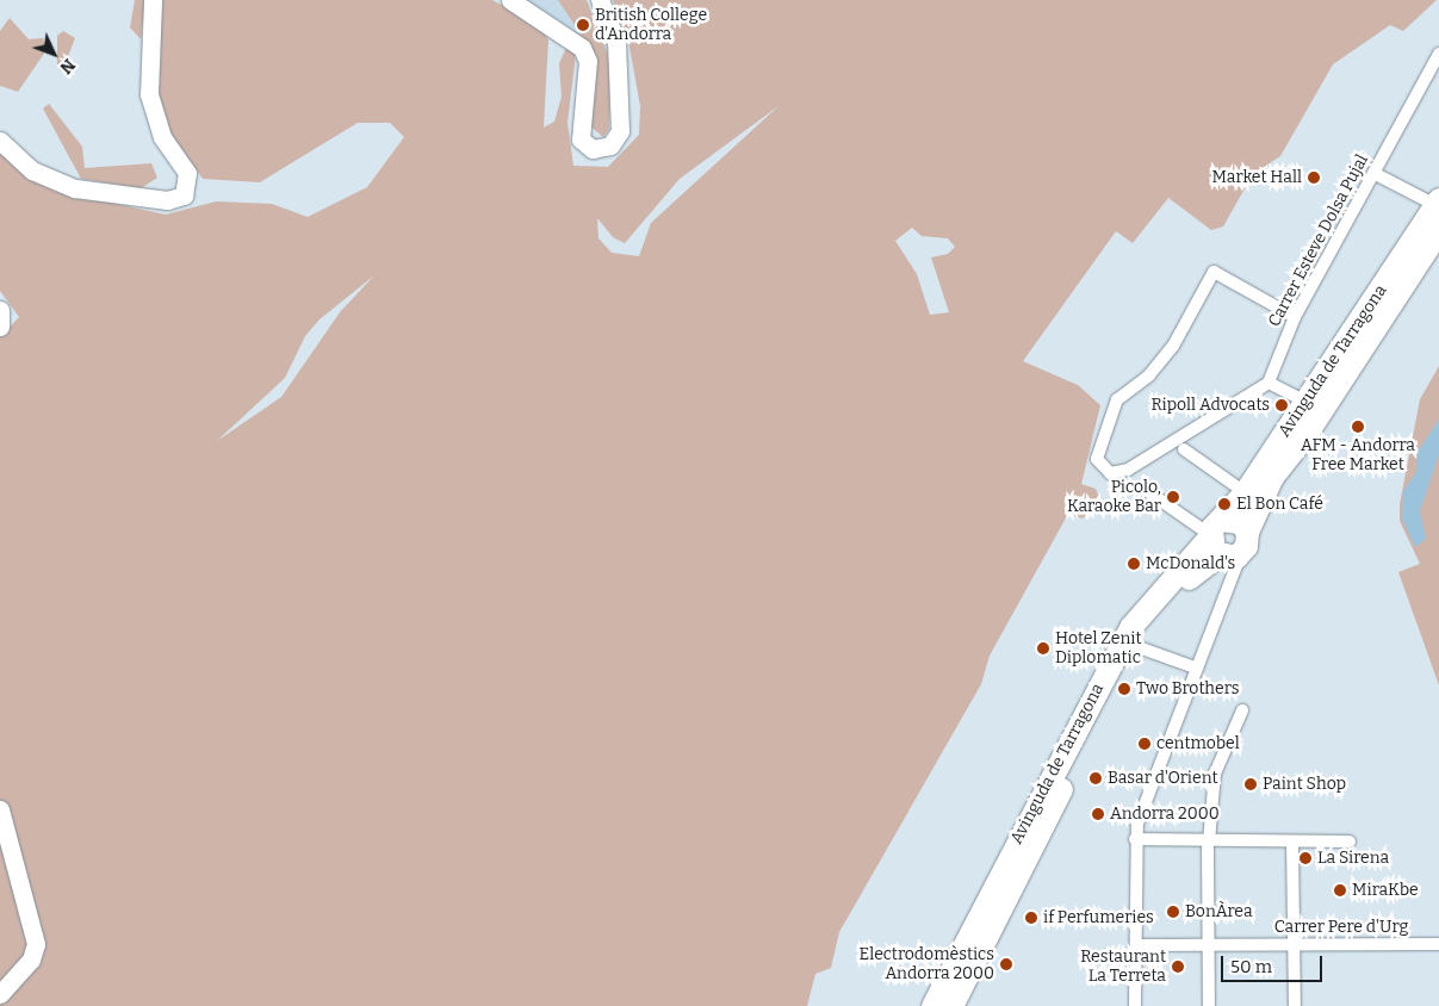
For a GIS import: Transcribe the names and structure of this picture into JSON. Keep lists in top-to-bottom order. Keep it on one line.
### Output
{"streets":{"highway":["Avinguda de Tarragona"],"street":["Carrer Esteve Dolsa Pujal","Carrer Pere d'Urg"]},"places":["British College d'Andorra","Market Hall","Ripoll Advocats","AFM - Andorra Free Market","Picolo, Karaoke Bar","El Bon Café","McDonald's","Hotel Zenit Diplomatic","Two Brothers","centmobel","Basar d'Orient","Paint Shop","Andorra 2000","La Sirena","MiraKbe","BonÀrea","if Perfumeries","Electrodomèstics Andorra 2000","Restaurant La Terreta"],"scale_bar":"50 m","north":"bottom right"}
